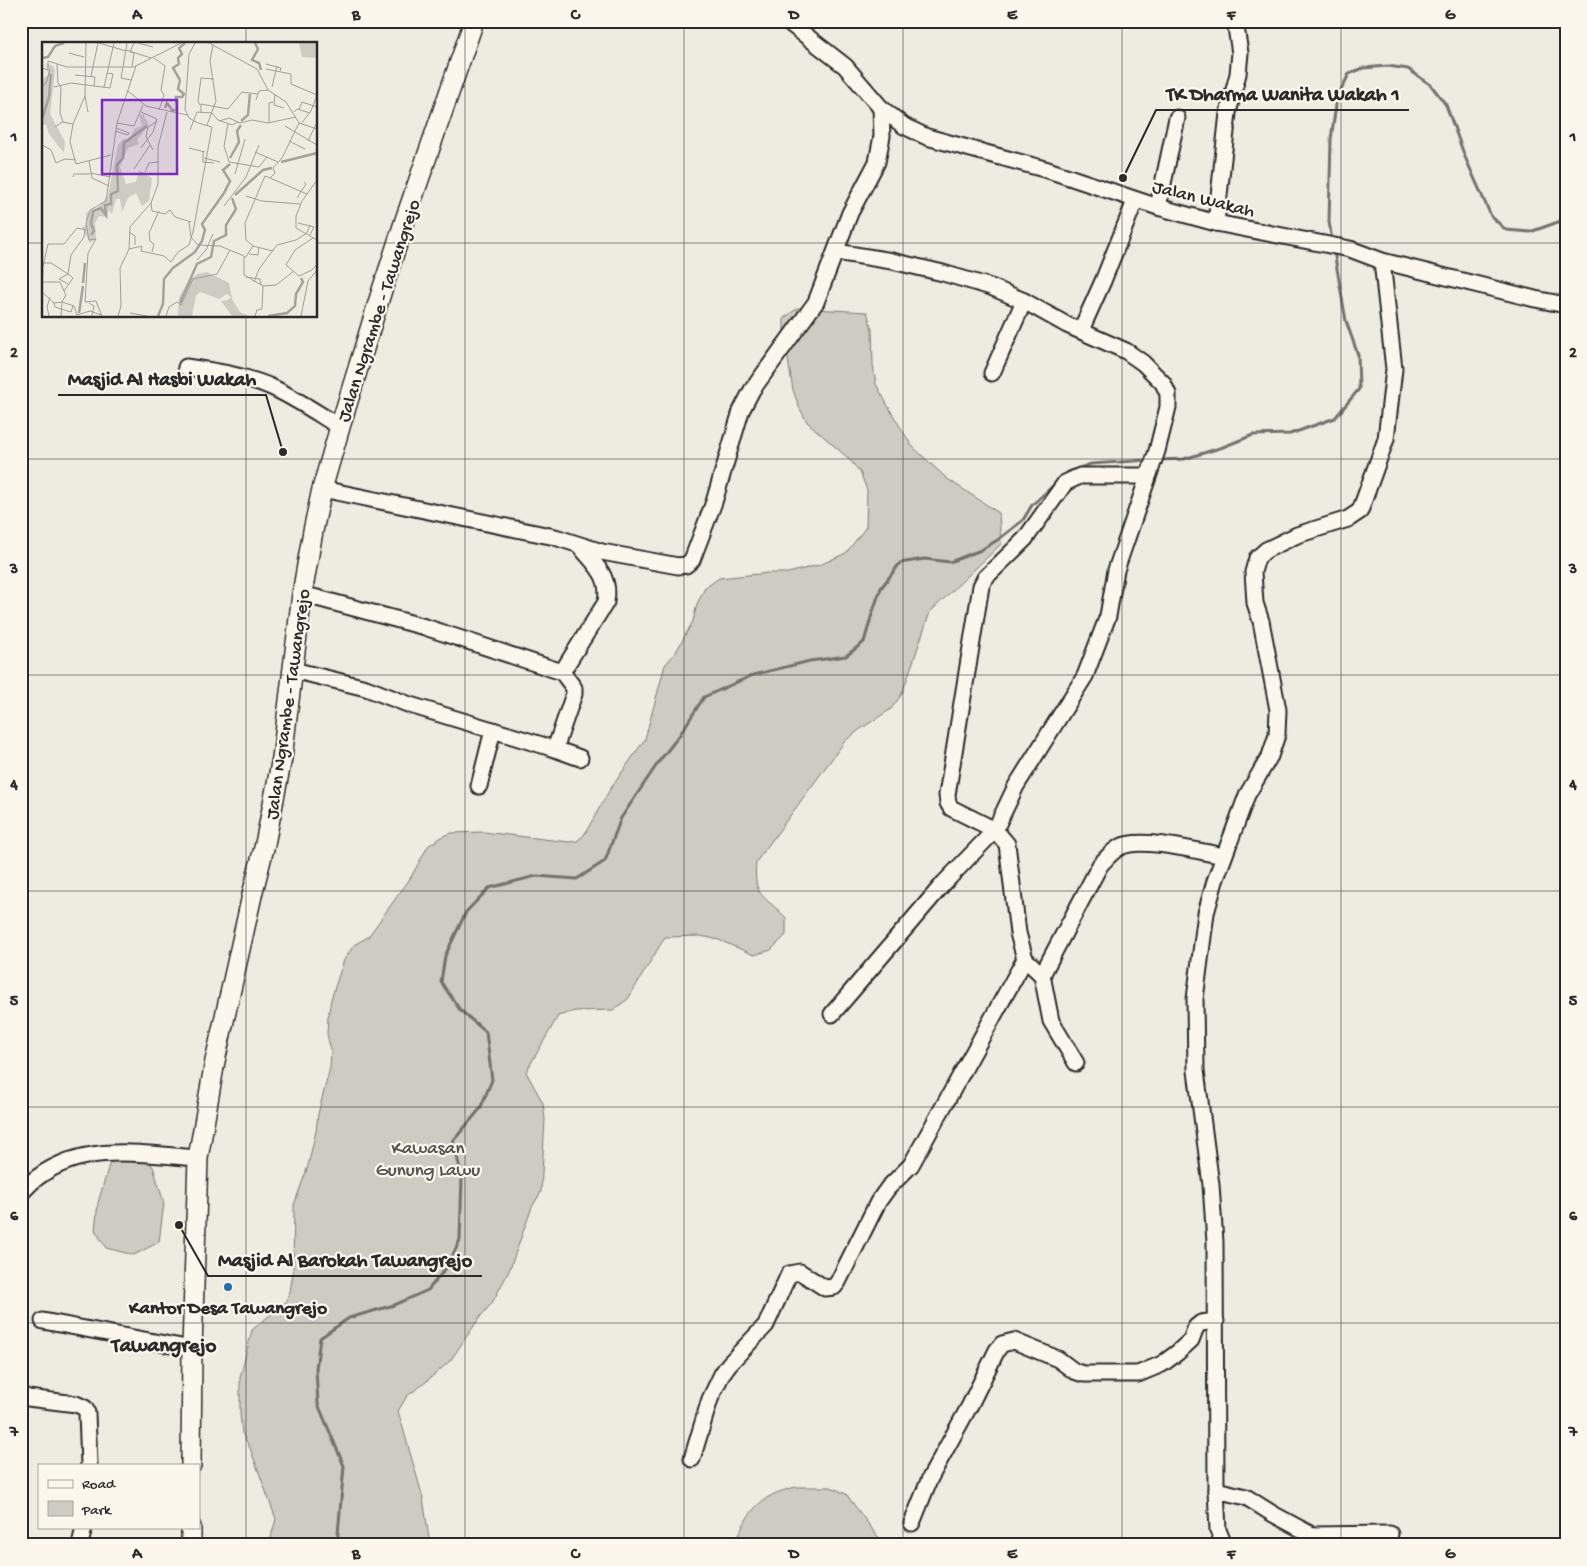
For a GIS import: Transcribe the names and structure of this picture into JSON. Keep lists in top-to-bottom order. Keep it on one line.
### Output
{"streets":{"main road":["Jalan Ngrambe - Tawangrejo"],"street":["Jalan Wakah"]},"districts":["Tawangrejo"],"parks":["Kawasan Gunung Lawu"],"places":["TK Dharma Wanita Wakah 1","Masjid Al Hasbi Wakah","Masjid Al Barokah Tawangrejo","Kantor Desa Tawangrejo"],"legend":["Road","Park"],"grid":{"columns":["A","B","C","D","E","F","G"],"rows":["1","2","3","4","5","6","7"]}}
